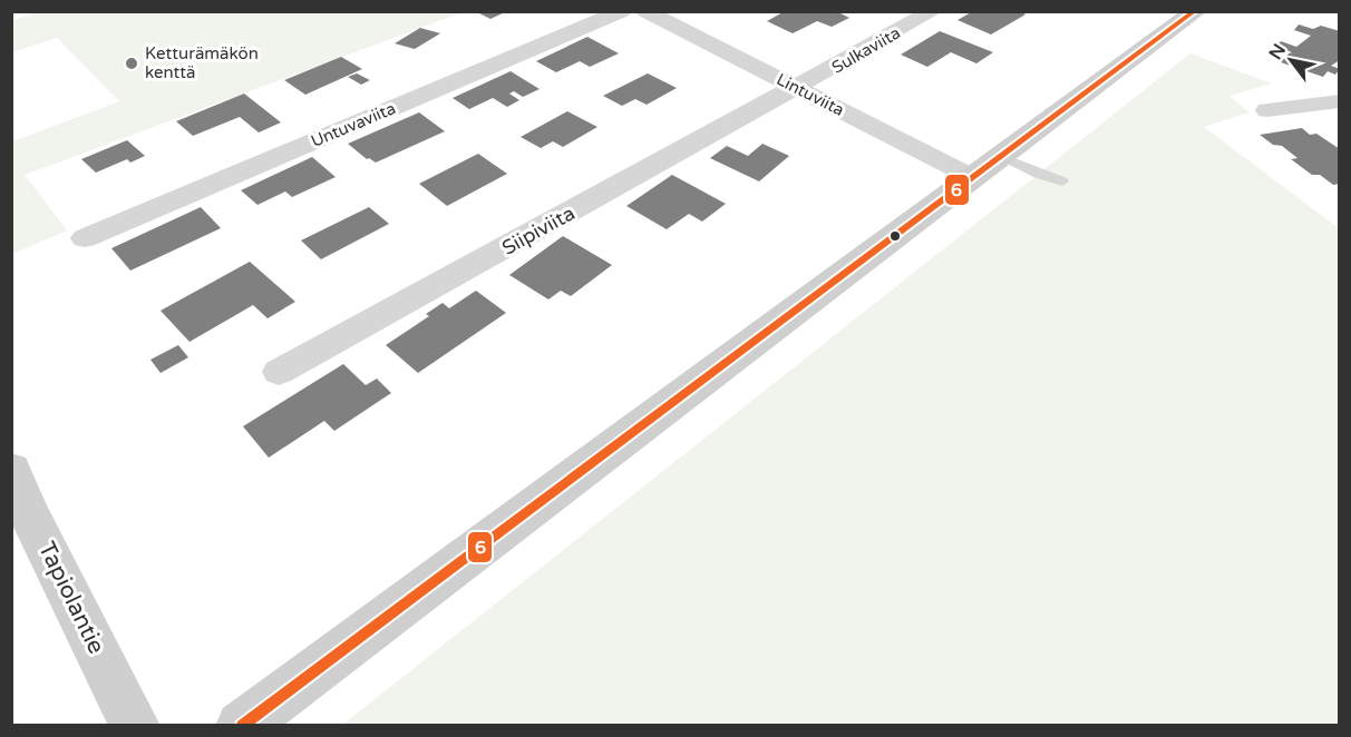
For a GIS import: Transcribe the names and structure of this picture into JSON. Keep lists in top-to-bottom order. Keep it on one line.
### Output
{"streets":{"street":["Sulkaviita","Lintuviita","Untuvaviita","Siipiviita","Tapiolantie"]},"crossings":[["Sulkaviita","Lintuviita"],["Sulkaviita","Siipiviita"],["Lintuviita","Siipiviita"]],"places":["Ketturämäkön kenttä"],"lines":["transit line 6"],"north":"top left"}
